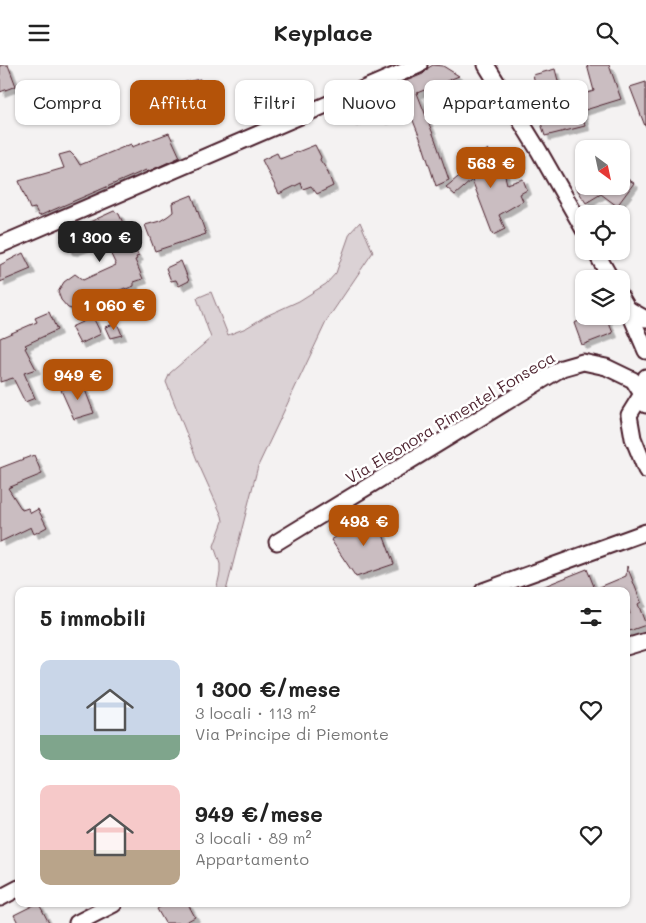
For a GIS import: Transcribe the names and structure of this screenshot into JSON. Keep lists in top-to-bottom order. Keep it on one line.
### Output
{"streets":{"street":["Via Eleonora Pimentel Fonseca"]},"north":"bottom right","page":{"header":"Keyplace","chip":["Compra","Affitta","Filtri","Nuovo","Appartamento"],"price":["563 €","1 300 €","1 060 €","949 €","498 €"],"heading":"5 immobili","list":[{"name":"1 300 €/mese","note":"3 locali · 113 m² · Via Principe di Piemonte"},{"name":"949 €/mese","note":"3 locali · 89 m² · Appartamento"}]}}
